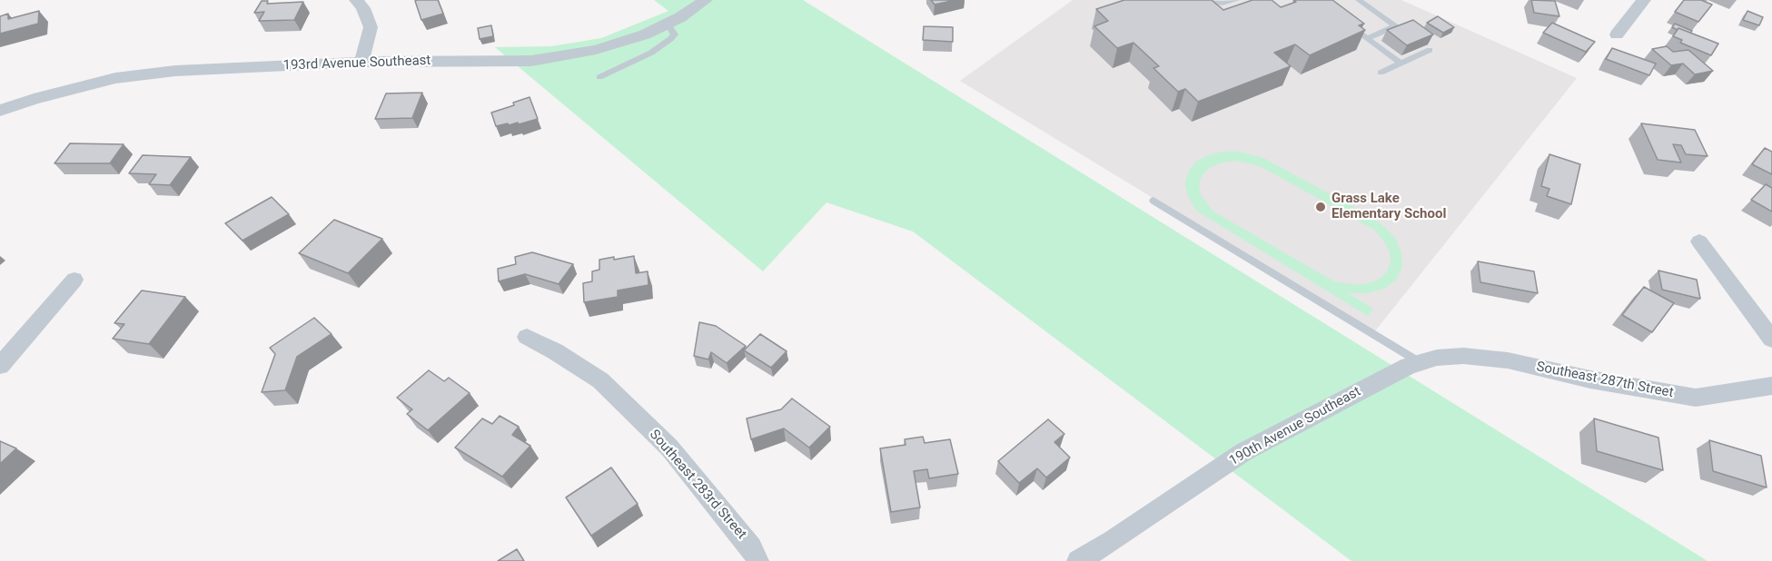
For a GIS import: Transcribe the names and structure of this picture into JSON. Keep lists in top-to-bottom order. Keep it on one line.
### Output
{"streets":{"street":["193rd Avenue Southeast","Southeast 287th Street","190th Avenue Southeast","Southeast 283rd Street"]},"crossings":[["Southeast 287th Street","190th Avenue Southeast"]],"places":["Grass Lake Elementary School"]}
